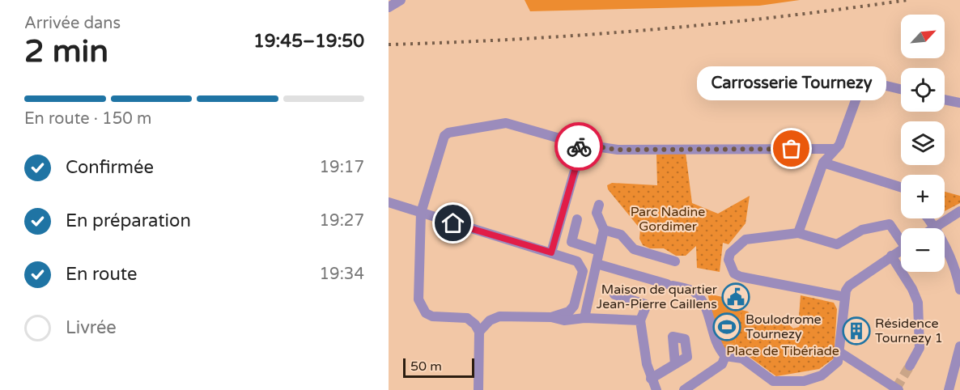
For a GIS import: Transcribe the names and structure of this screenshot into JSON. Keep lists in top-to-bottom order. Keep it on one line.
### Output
{"parks":["Parc Nadine Gordimer","Place de Tibériade"],"places":{"other":["Carrosserie Tournezy"],"public building":["Maison de quartier Jean-Pierre Caillens"],"sports":["Boulodrome Tournezy"],"building":["Résidence Tournezy 1"]},"scale_bar":"50 m","north":"top right","page":{"heading":["2 min","Arrivée dans","19:45–19:50"],"map_buttons":["+","−"],"bubble":"Carrosserie Tournezy","bar":"En route · 150 m","list":[["Confirmée","19:17"],["En préparation","19:27"],["En route","19:34"],"Livrée"],"scale":"50 m"}}
